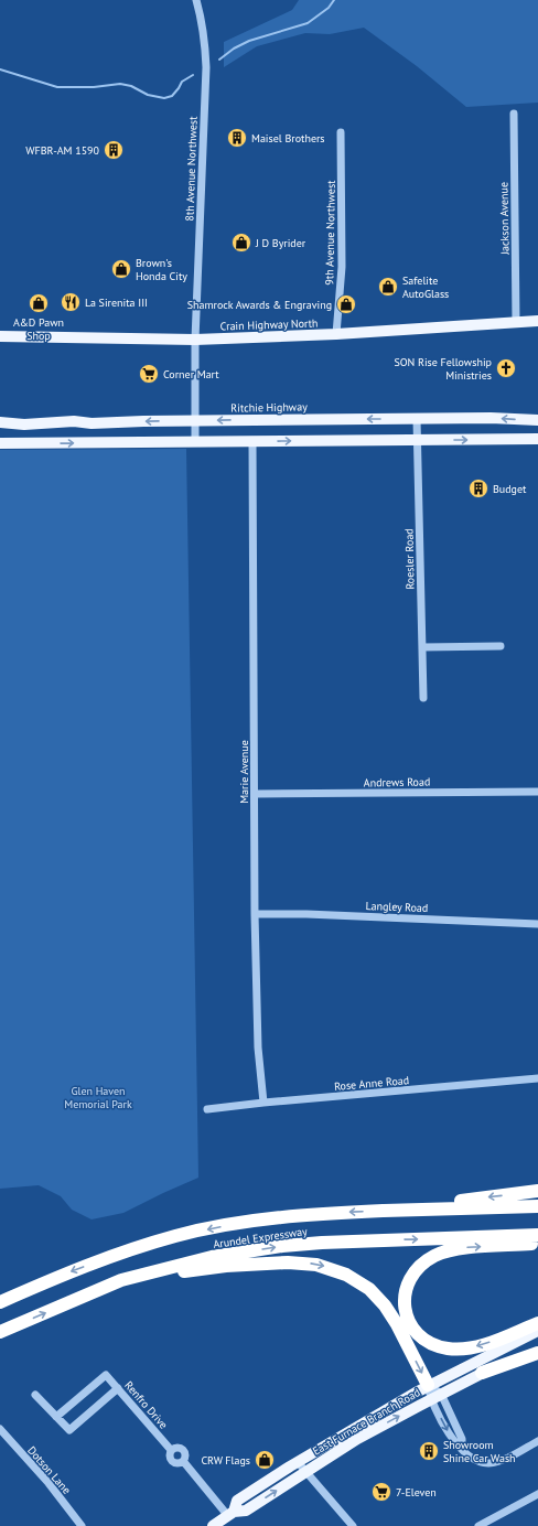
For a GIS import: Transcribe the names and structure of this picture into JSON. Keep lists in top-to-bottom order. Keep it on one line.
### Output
{"streets":{"highway":["Arundel Expressway"],"main road":["Crain Highway North","Ritchie Highway","East Furnace Branch Road"],"street":["8th Avenue Northwest","Jackson Avenue","9th Avenue Northwest","Roesler Road","Marie Avenue","Andrews Road","Langley Road","Rose Anne Road","Renfro Drive","Dotson Lane"]},"crossings":[["8th Avenue Northwest","Crain Highway North"],["8th Avenue Northwest","Ritchie Highway"],["Jackson Avenue","Crain Highway North"],["9th Avenue Northwest","Crain Highway North"],["Ritchie Highway","Roesler Road"],["Marie Avenue","Andrews Road"],["Marie Avenue","Langley Road"],["Marie Avenue","Rose Anne Road"],["Renfro Drive","East Furnace Branch Road"]],"parks":["Glen Haven Memorial Park"],"places":{"building":["Maisel Brothers","WFBR-AM 1590","Budget","Showroom Shine Car Wash"],"shop":["J D Byrider","Brown's Honda City","Safelite AutoGlass","A&D Pawn Shop","Shamrock Awards & Engraving","CRW Flags"],"restaurant":["La Sirenita III"],"church":["SON Rise Fellowship Ministries"],"supermarket":["Corner Mart","7-Eleven"]}}
